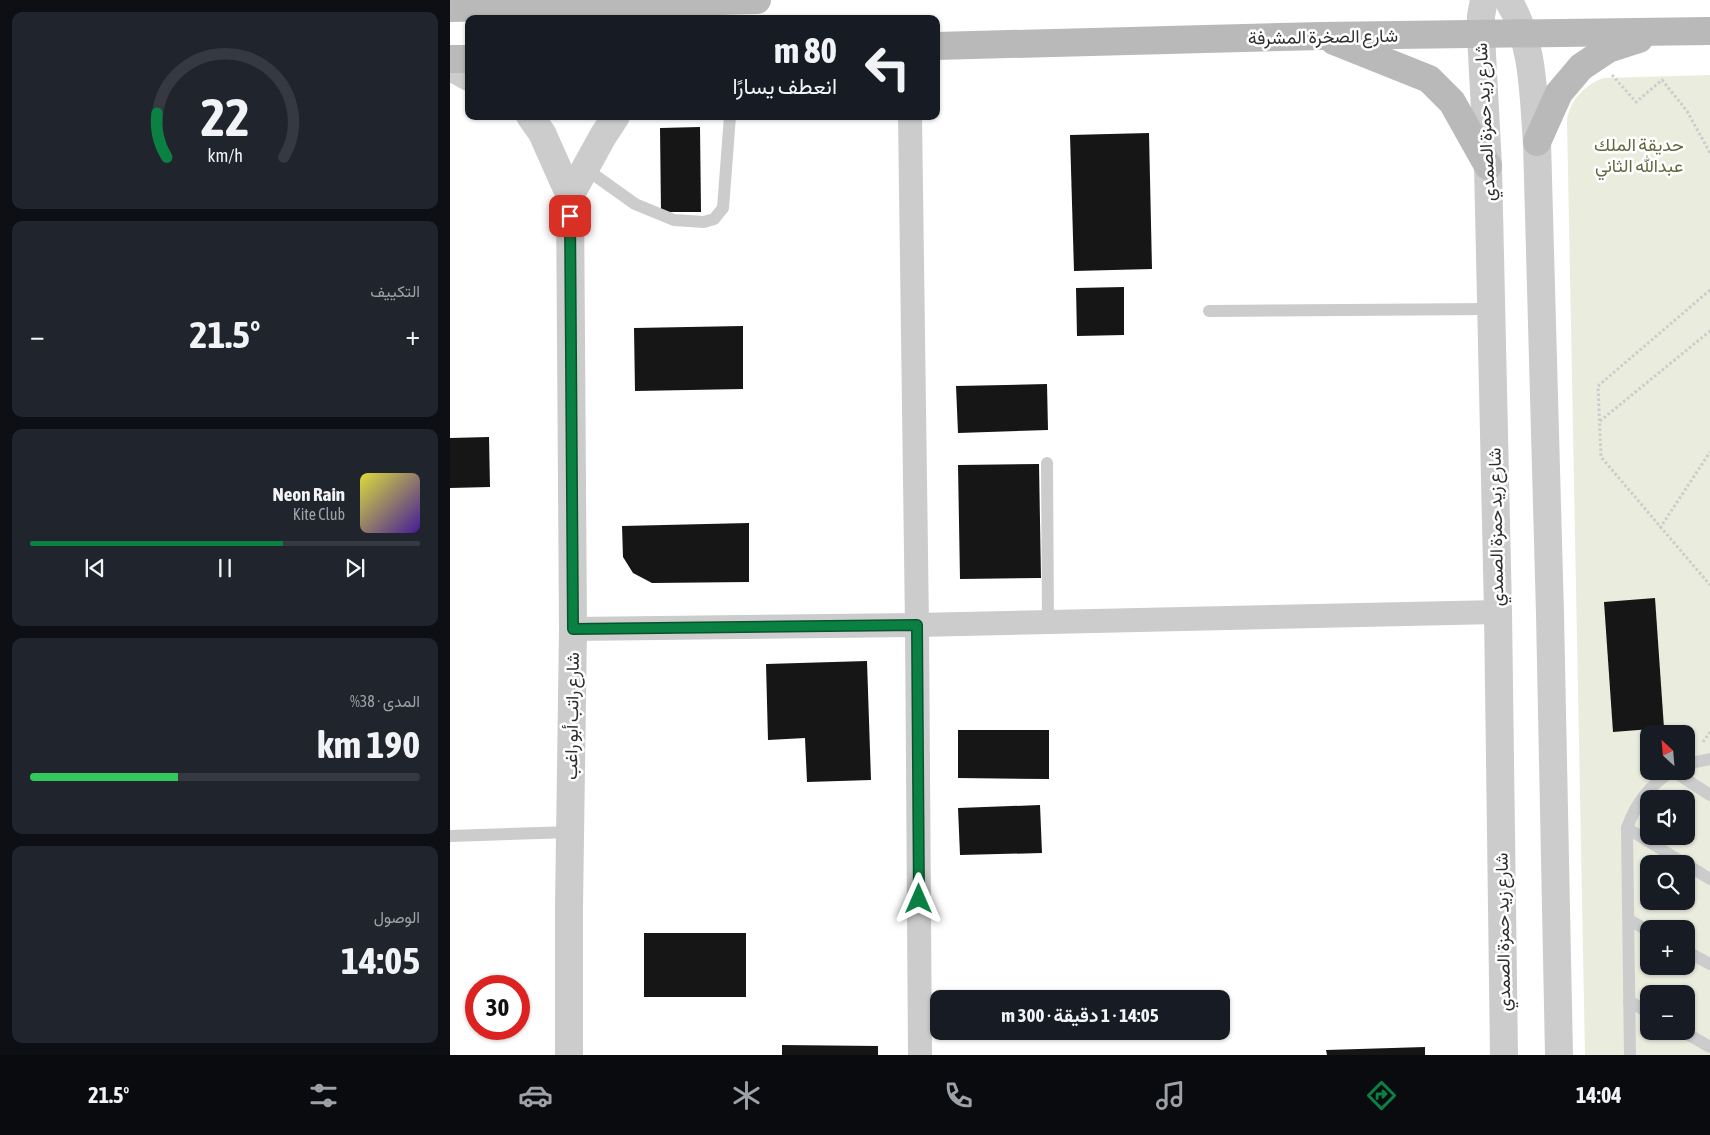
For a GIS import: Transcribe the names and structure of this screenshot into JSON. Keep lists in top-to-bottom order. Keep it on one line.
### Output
{"streets":{"main road":["شارع الصخرة المشرفة"],"street":["شارع زيد حمزة الصمدي","شارع راتب أبو راغب"]},"crossings":[["شارع الصخرة المشرفة","شارع زيد حمزة الصمدي"]],"parks":["حديقة الملك عبدالله الثاني"],"north":"top left","page":{"turn":["80 m","انعطف يسارًا"],"tile":["التكييف",["المدى · 38%","190 km"],["الوصول","14:05"]],"heat":["−","21.5°","+"],"song":["Neon Rain","Kite Club"],"map_buttons":["+","−"],"limit":"30","trip":"14:05 · 1 دقيقة · 300 m","tabs":["14:04","21.5°"],"gauge":["22","km/h"]}}
